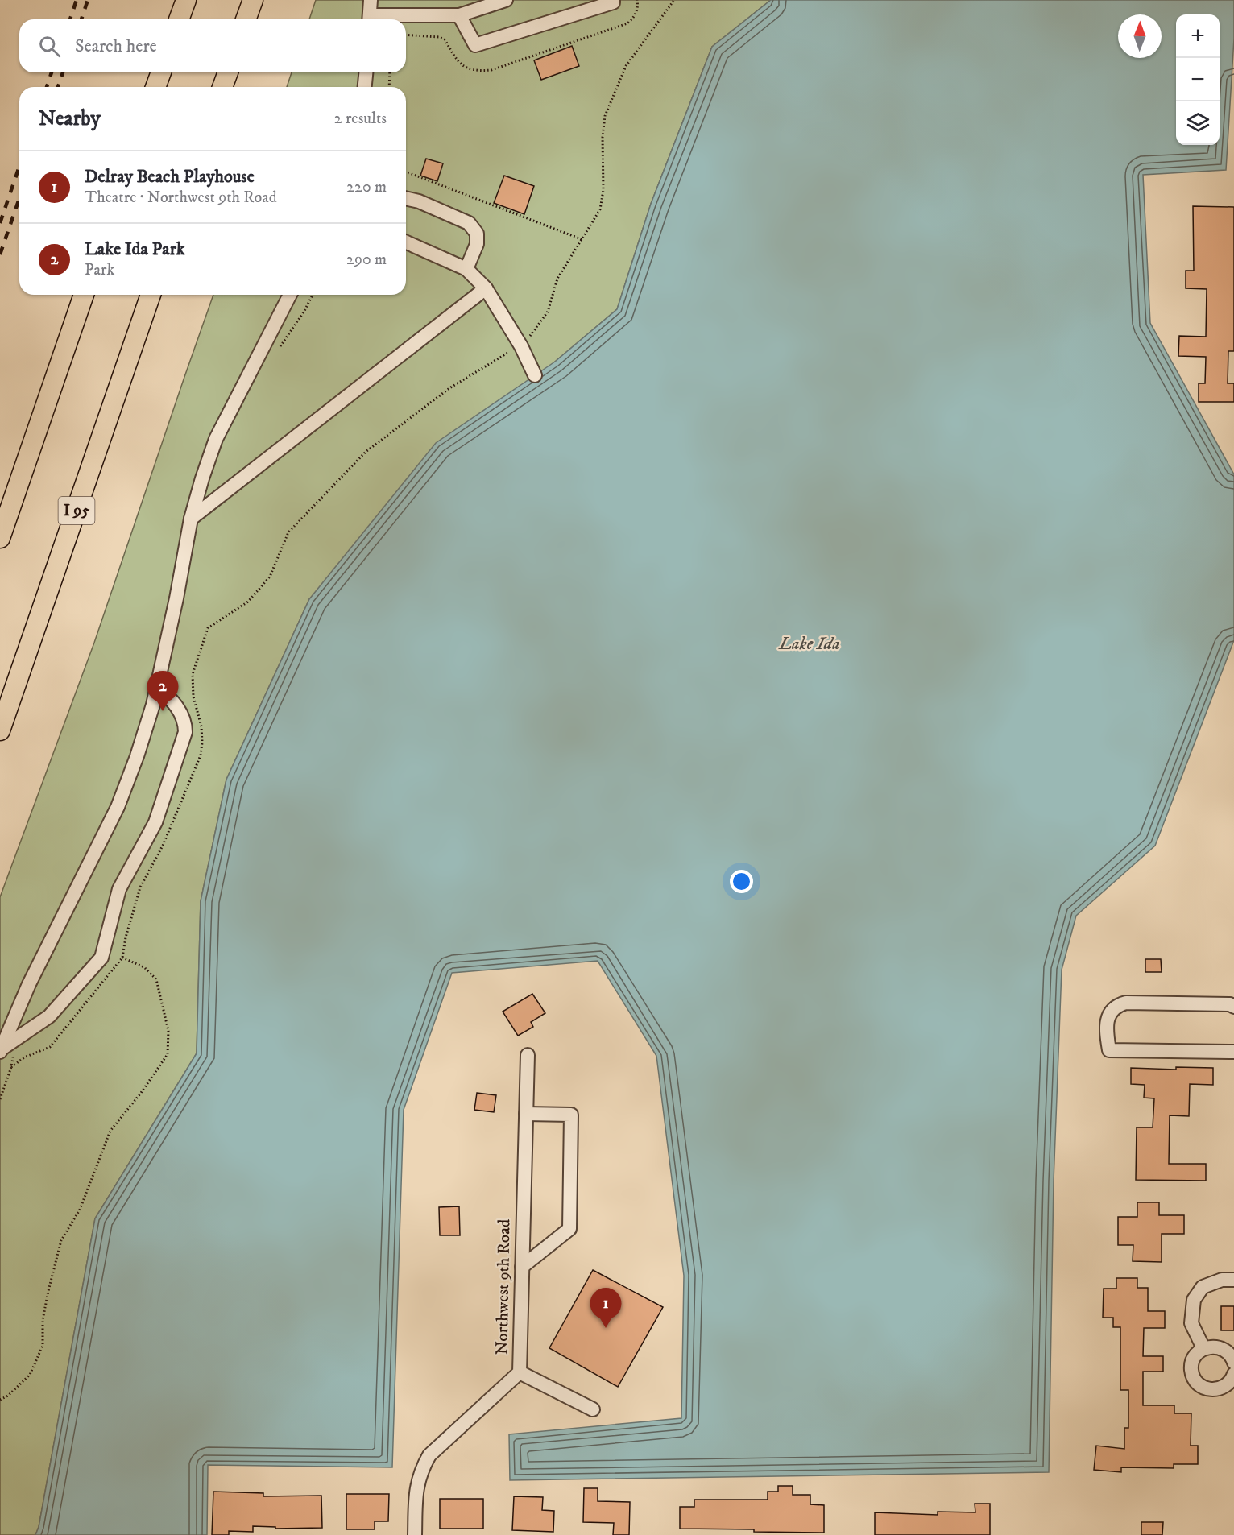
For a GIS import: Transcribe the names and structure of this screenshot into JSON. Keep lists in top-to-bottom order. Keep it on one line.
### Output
{"streets":{"highway":["I 95"],"street":["Northwest 9th Road"]},"water":["Lake Ida"],"north":"top","page":{"map_buttons":["+","−"],"search":"Search here","heading":["Nearby","2 results"],"list":[{"mark":"1","name":"Delray Beach Playhouse","note":"Theatre · Northwest 9th Road","value":"220 m"},{"mark":"2","name":"Lake Ida Park","note":"Park","value":"290 m"}],"pins":["2","1"]}}
